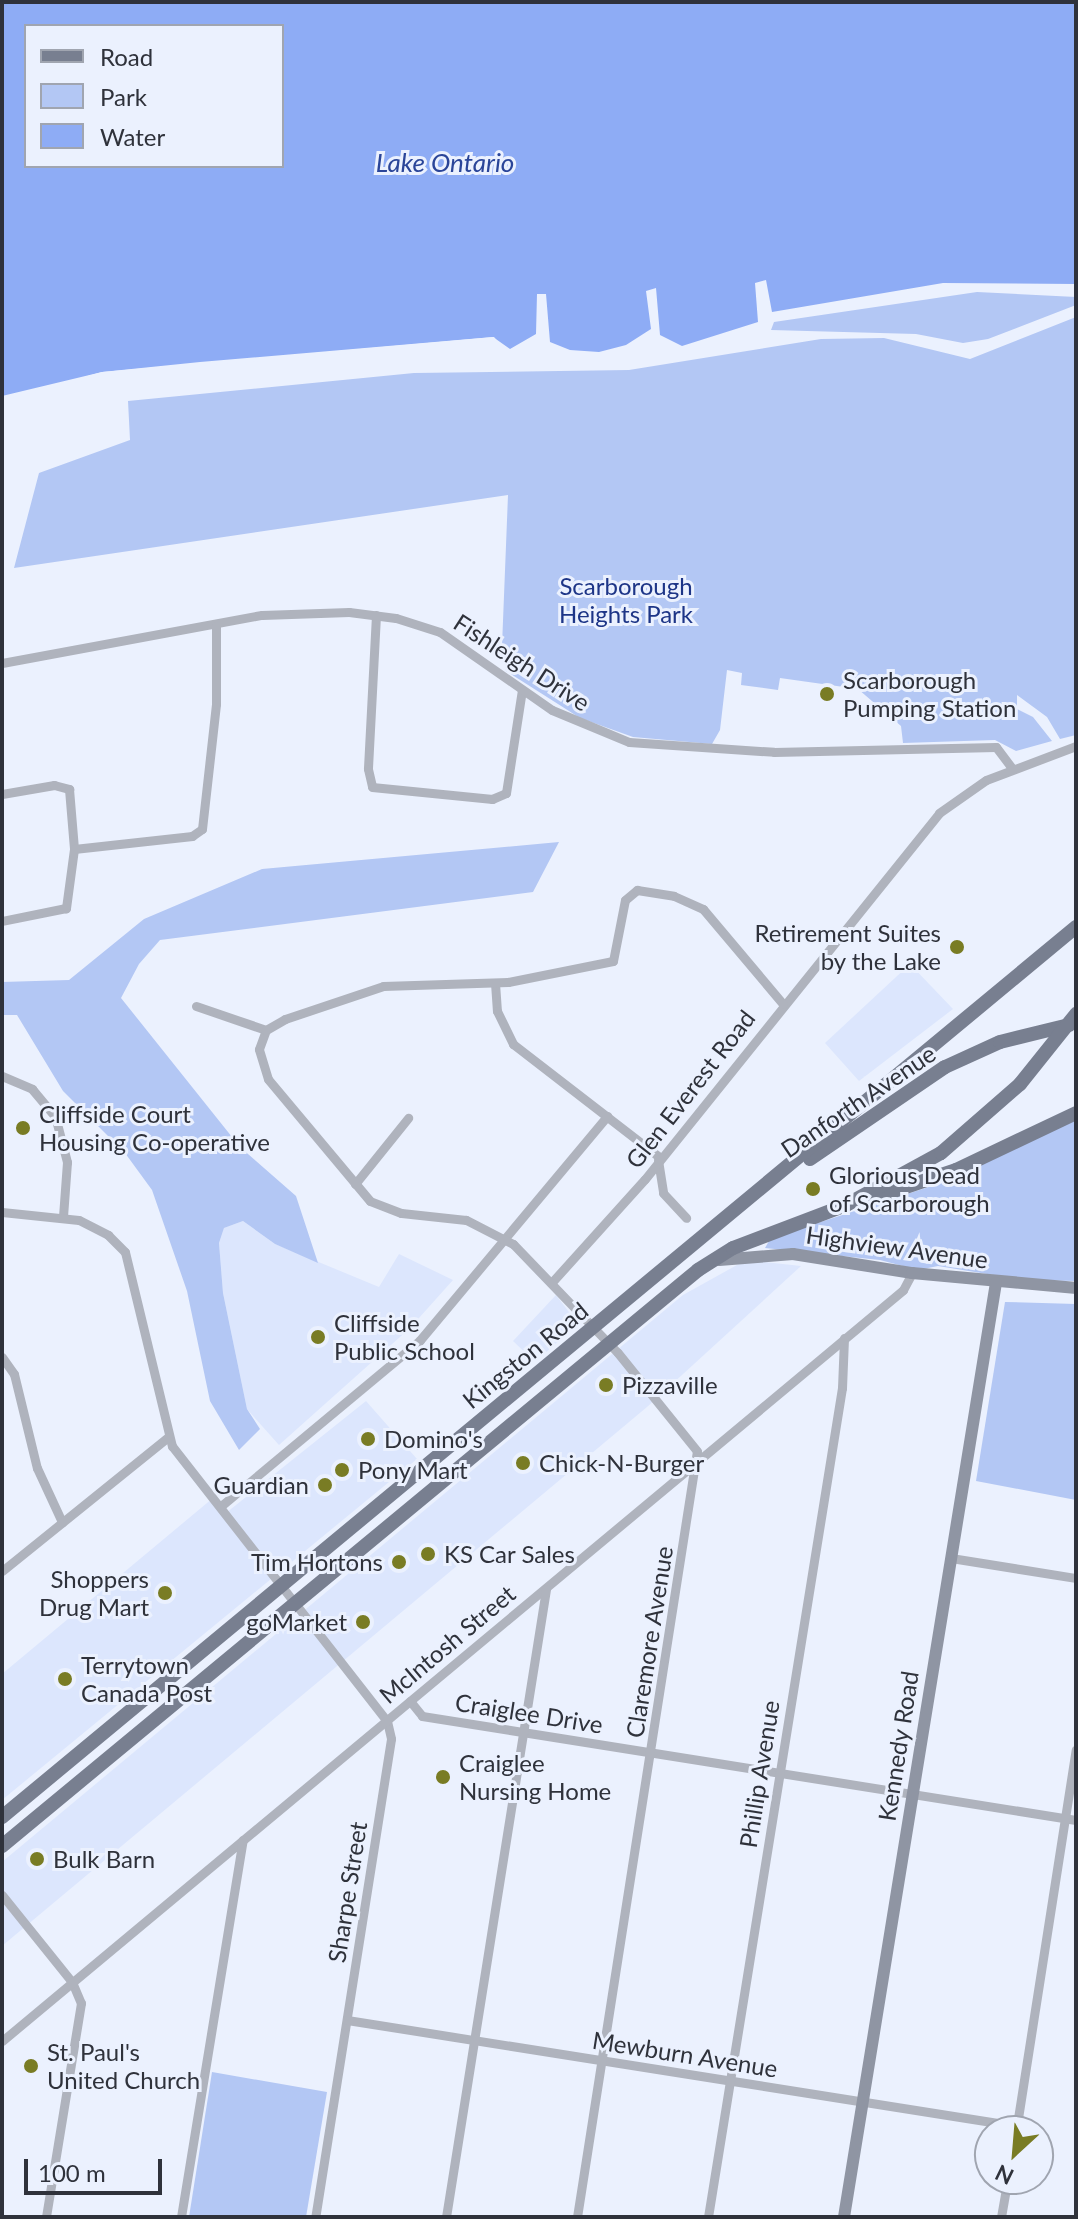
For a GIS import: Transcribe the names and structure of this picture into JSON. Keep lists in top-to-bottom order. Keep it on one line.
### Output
{"streets":{"main road":["Danforth Avenue","Kingston Road"],"street":["Fishleigh Drive","Glen Everest Road","Highview Avenue","Claremore Avenue","McIntosh Street","Craiglee Drive","Kennedy Road","Phillip Avenue","Sharpe Street","Mewburn Avenue"]},"crossings":[["Fishleigh Drive","Glen Everest Road"],["Danforth Avenue","Kingston Road"],["Highview Avenue","Kingston Road"],["Highview Avenue","McIntosh Street"],["Highview Avenue","Kennedy Road"],["Claremore Avenue","McIntosh Street"],["Claremore Avenue","Craiglee Drive"],["Claremore Avenue","Mewburn Avenue"],["McIntosh Street","Craiglee Drive"],["McIntosh Street","Phillip Avenue"],["McIntosh Street","Sharpe Street"],["Craiglee Drive","Kennedy Road"],["Craiglee Drive","Phillip Avenue"],["Kennedy Road","Mewburn Avenue"],["Phillip Avenue","Mewburn Avenue"],["Sharpe Street","Mewburn Avenue"]],"water":["Lake Ontario"],"parks":["Scarborough Heights Park"],"places":["Scarborough Pumping Station","Retirement Suites by the Lake","Cliffside Court Housing Co-operative","Glorious Dead of Scarborough","Cliffside Public School","Pizzaville","Domino's","Chick-N-Burger","Pony Mart","Guardian","KS Car Sales","Tim Hortons","Shoppers Drug Mart","goMarket","Terrytown Canada Post","Craiglee Nursing Home","Bulk Barn","St. Paul's United Church"],"legend":["Road","Park","Water"],"scale_bar":"100 m","north":"bottom left"}
